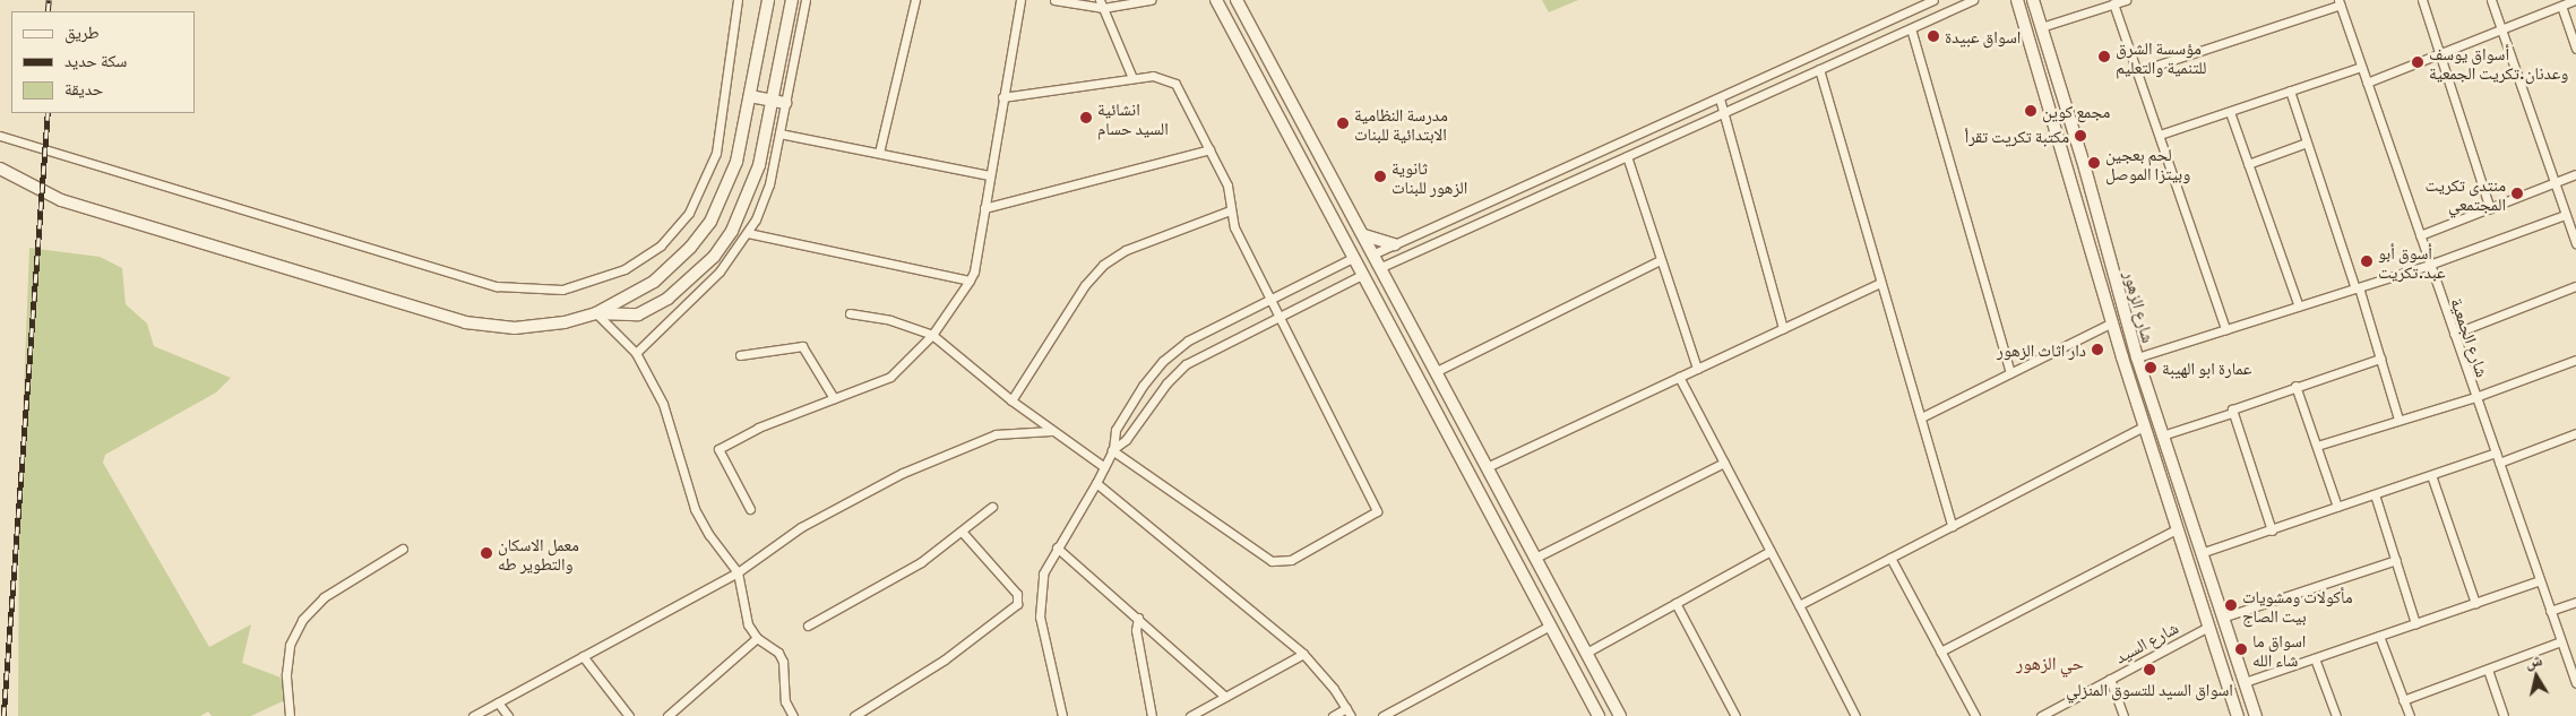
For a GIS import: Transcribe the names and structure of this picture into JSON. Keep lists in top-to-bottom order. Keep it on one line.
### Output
{"streets":{"main road":["شارع الزهور"],"street":["شارع الجمعية","شارع السيد"]},"crossings":[["شارع الزهور","شارع السيد"]],"districts":["حي الزهور"],"places":["اسواق عبيدة","مؤسسة الشرق للتنمية والتعليم","أسواق يوسف وعدنان.تكريت الجمعية","مجمع كوين","انشائية السيد حسام","مدرسة النظامية الابتدائية للبنات","مكتبة تكريت تقرأ","لحم بعجين وبيتزا الموصل","ثانوية الزهور للبنات","منتدى تكريت المجتمعي","أسوق أبو عبد.تكريت","دار اثاث الزهور","عمارة ابو الهيبة","معمل الاسكان والتطوير طه","مأكولات ومشويات بيت الصاج","اسواق ما شاء الله","اسواق السيد للتسوق المنزلي"],"legend":["طريق","سكة حديد","حديقة"],"north":"top"}
